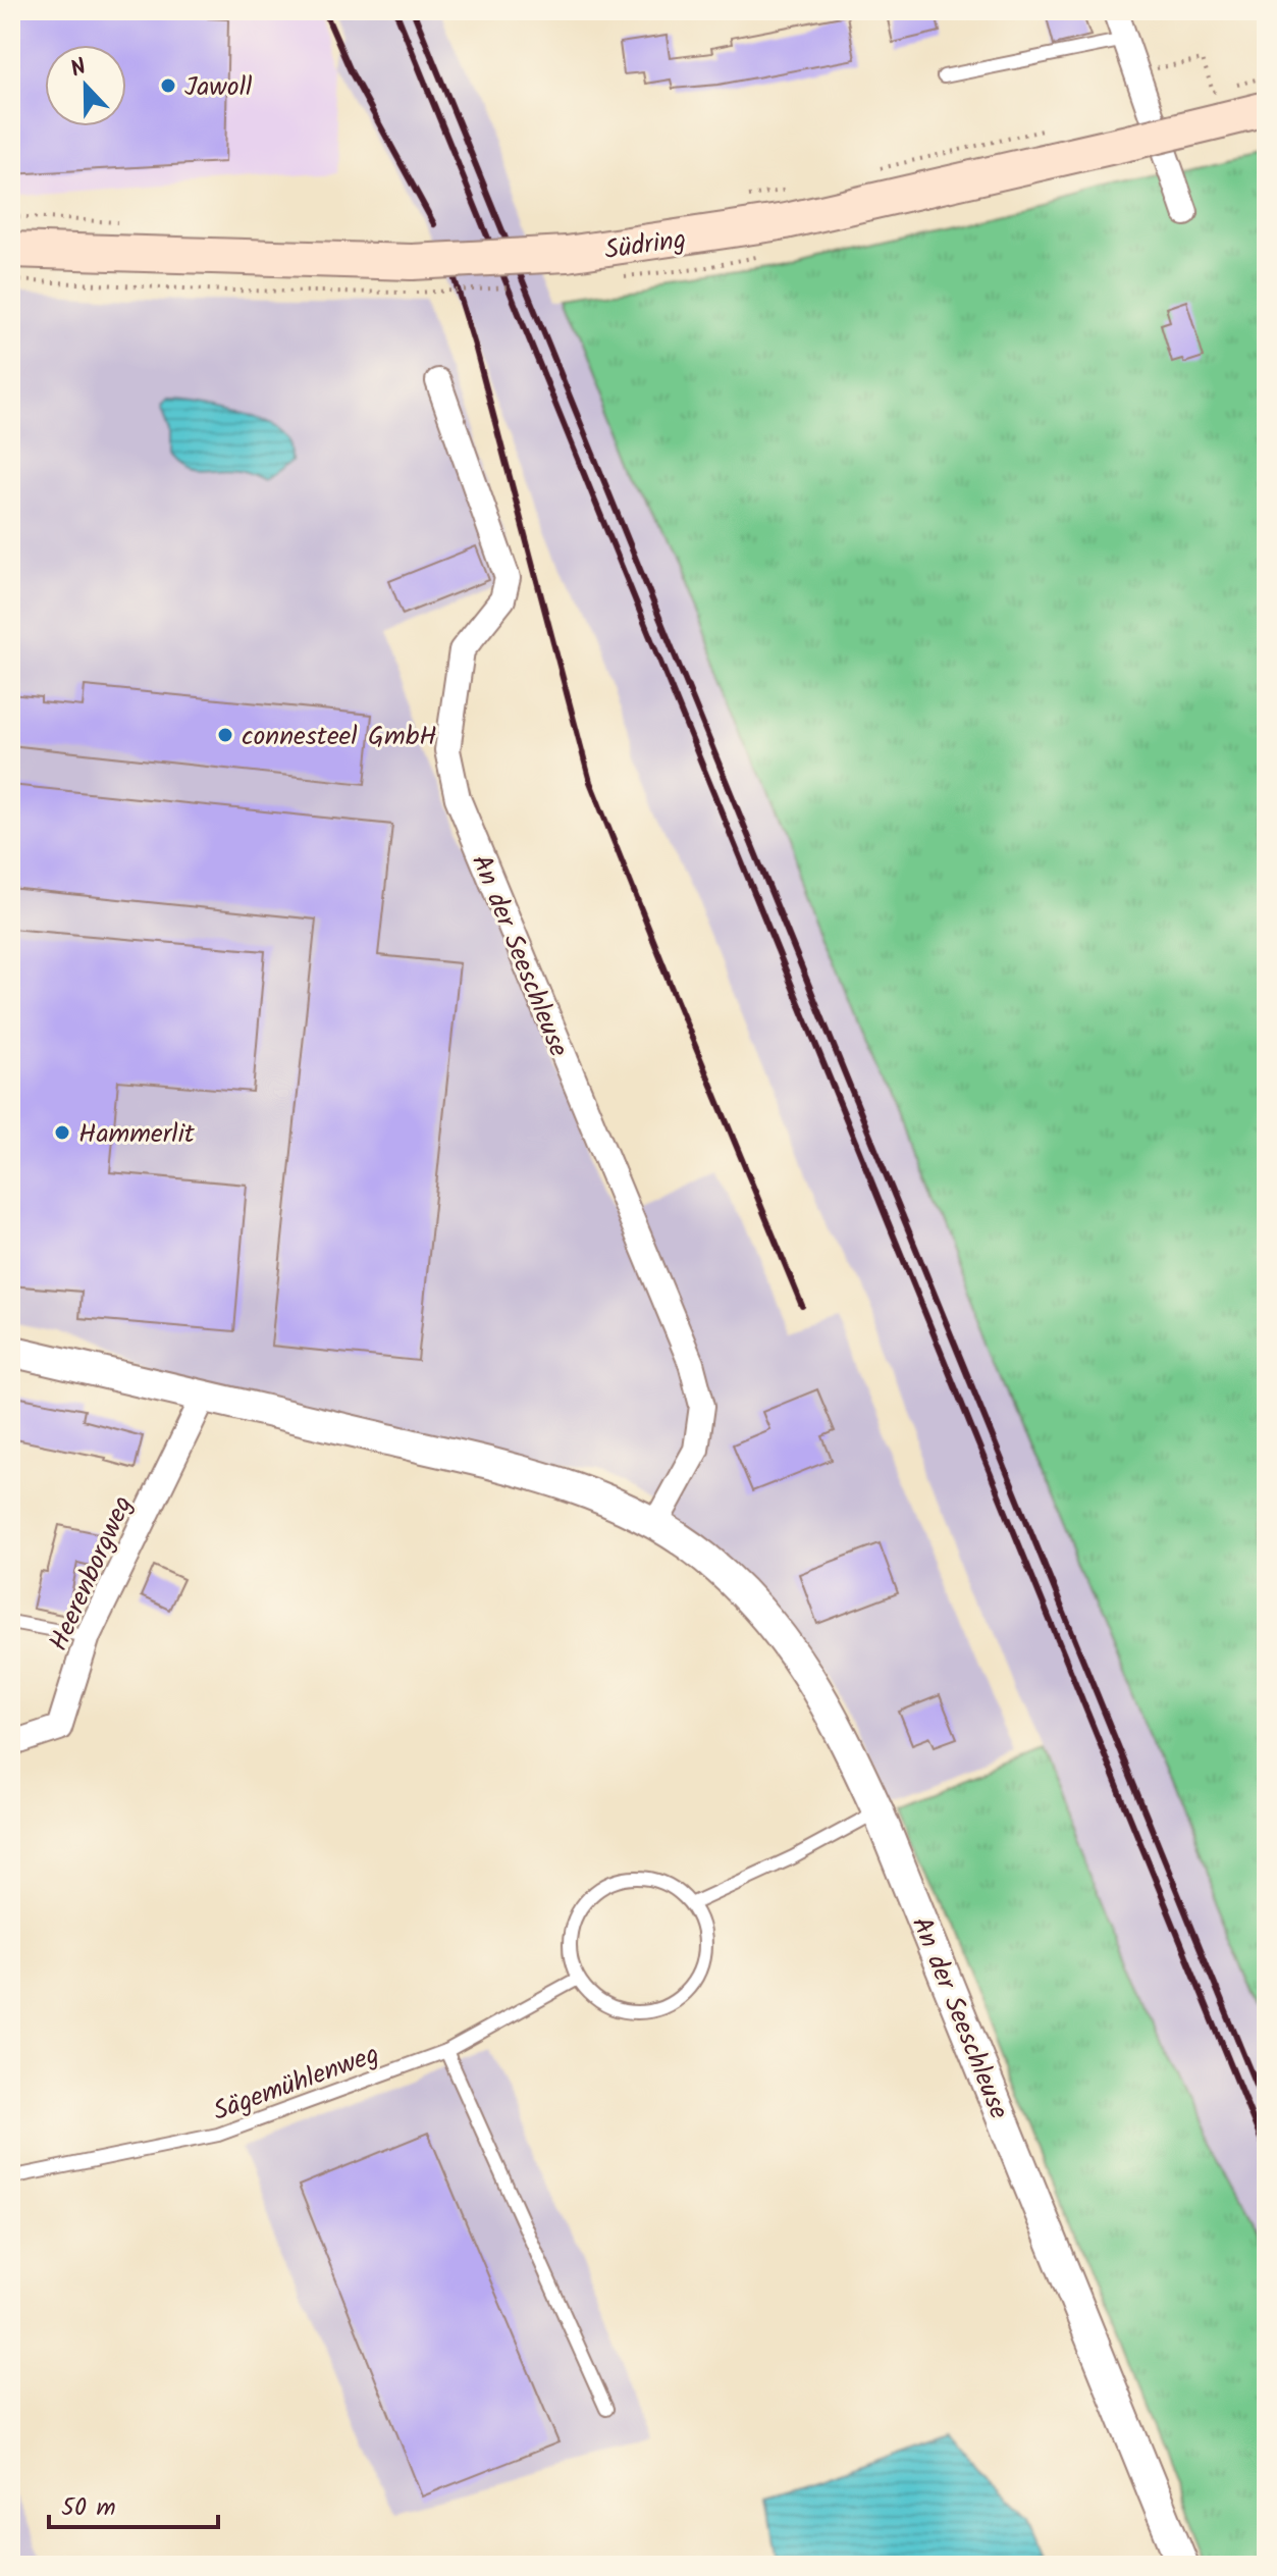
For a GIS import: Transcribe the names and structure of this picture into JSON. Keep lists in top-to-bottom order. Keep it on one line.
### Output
{"streets":{"main road":["Südring"],"street":["An der Seeschleuse","Heerenborgweg"],"lane":["Sägemühlenweg"]},"crossings":[["An der Seeschleuse","Heerenborgweg"]],"places":["Jawoll","connesteel GmbH","Hammerlit"],"scale_bar":"50 m","north":"top"}
